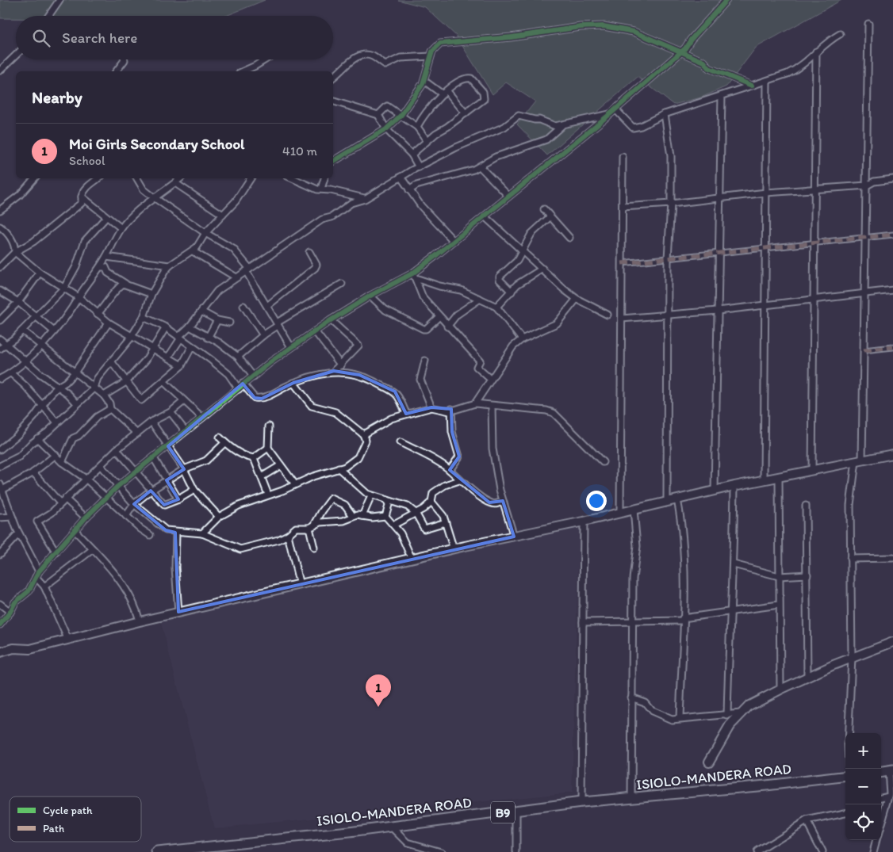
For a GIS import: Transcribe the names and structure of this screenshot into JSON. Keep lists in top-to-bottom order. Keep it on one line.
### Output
{"streets":{"highway":["ISIOLO-MANDERA ROAD","B9"]},"legend":["Cycle path","Path"],"page":{"search":"Search here","heading":"Nearby","list":[{"mark":"1","name":"Moi Girls Secondary School","note":"School","value":"410 m"}],"pins":"1","map_buttons":["+","−"]}}
